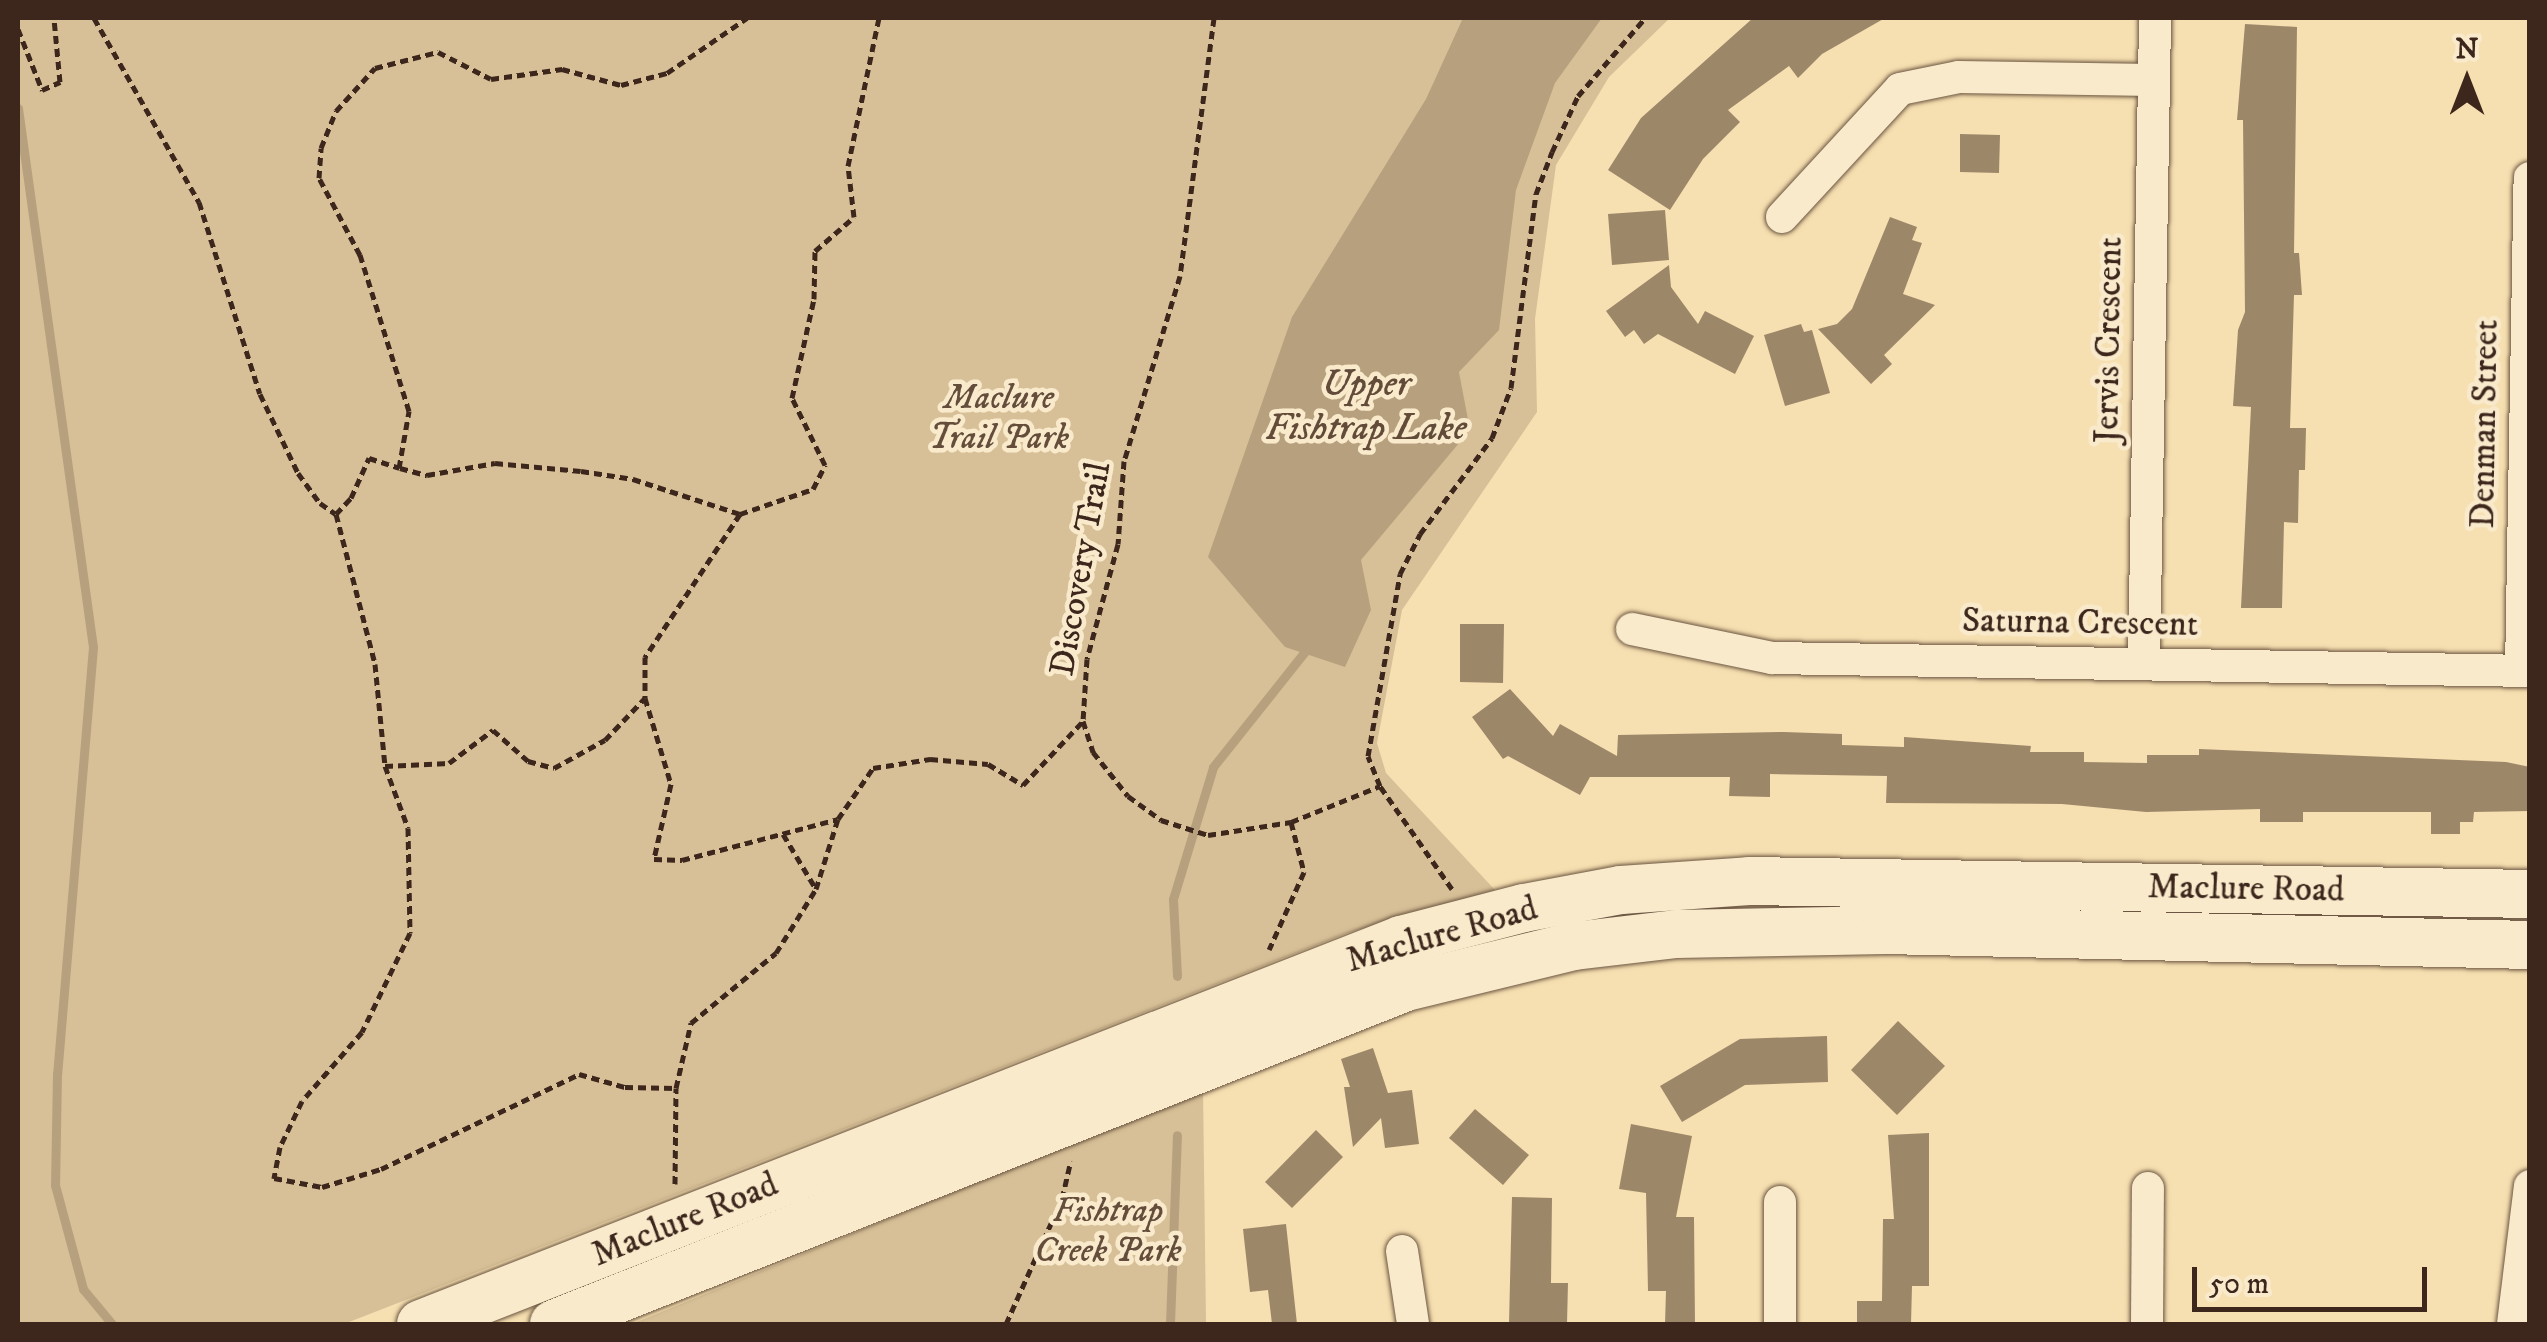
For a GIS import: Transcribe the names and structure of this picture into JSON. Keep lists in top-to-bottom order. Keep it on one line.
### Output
{"streets":{"main road":["Maclure Road"],"street":["Jervis Crescent","Denman Street","Saturna Crescent"],"path":["Discovery Trail"]},"crossings":[["Jervis Crescent","Saturna Crescent"],["Denman Street","Saturna Crescent"]],"water":["Upper Fishtrap Lake"],"parks":["Maclure Trail Park","Fishtrap Creek Park"],"scale_bar":"50 m","north":"top"}
